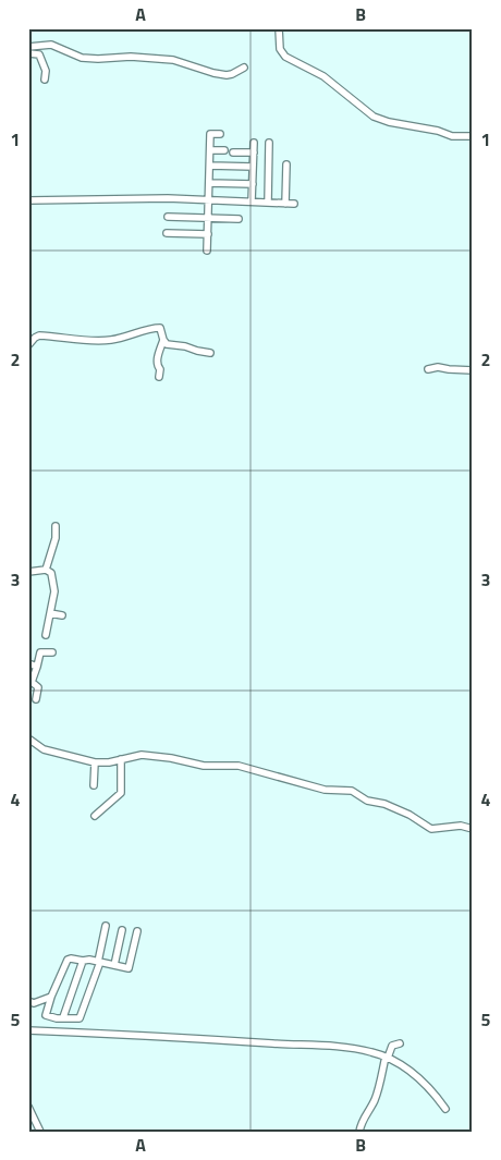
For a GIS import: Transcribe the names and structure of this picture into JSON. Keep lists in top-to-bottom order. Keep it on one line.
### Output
{"grid":{"columns":["A","B"],"rows":["1","2","3","4","5"]}}
